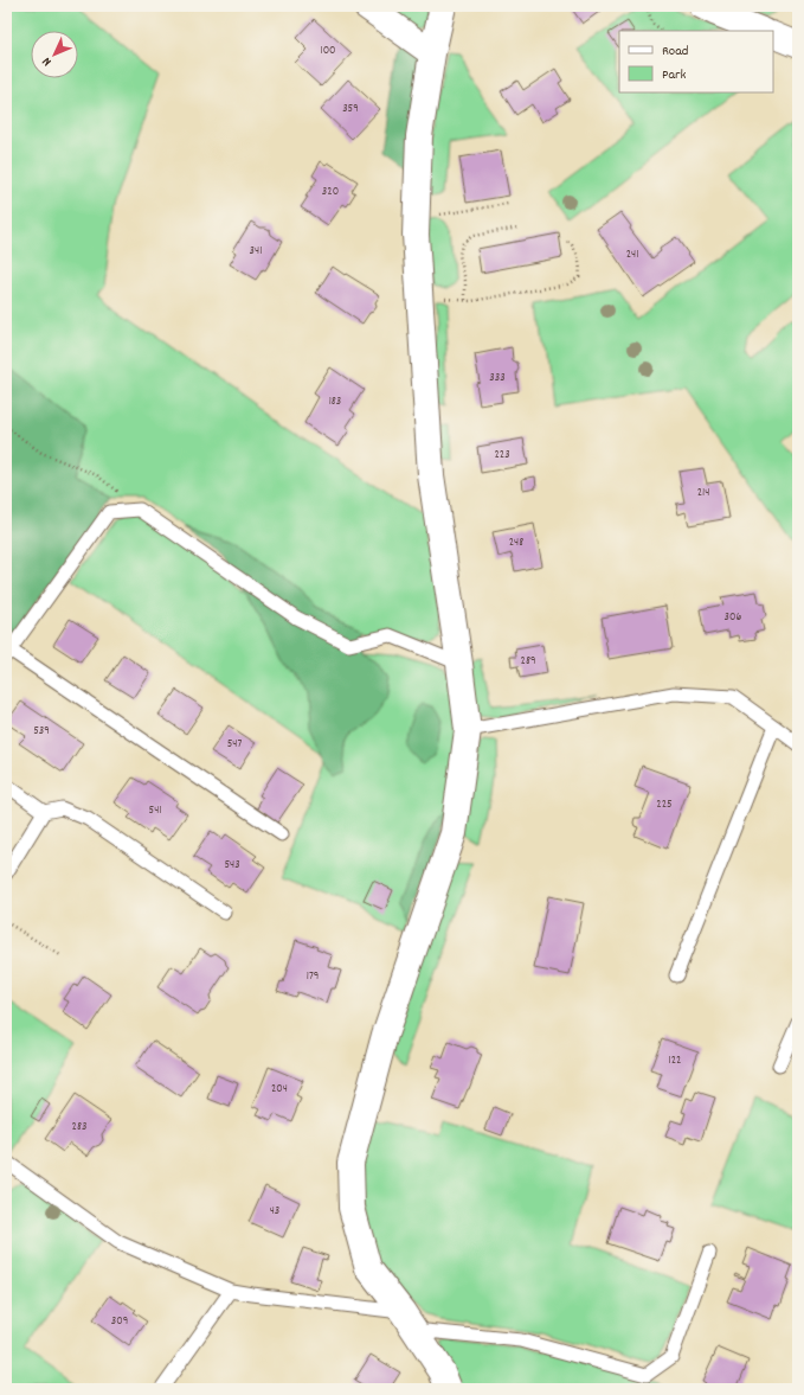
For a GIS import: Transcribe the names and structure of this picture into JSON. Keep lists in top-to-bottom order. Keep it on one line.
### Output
{"house_numbers":["100","359","320","341","241","333","183","223","214","248","306","289","539","547","225","541","543","179","122","204","283","43","309"],"legend":["Road","Park"],"north":"bottom left"}
